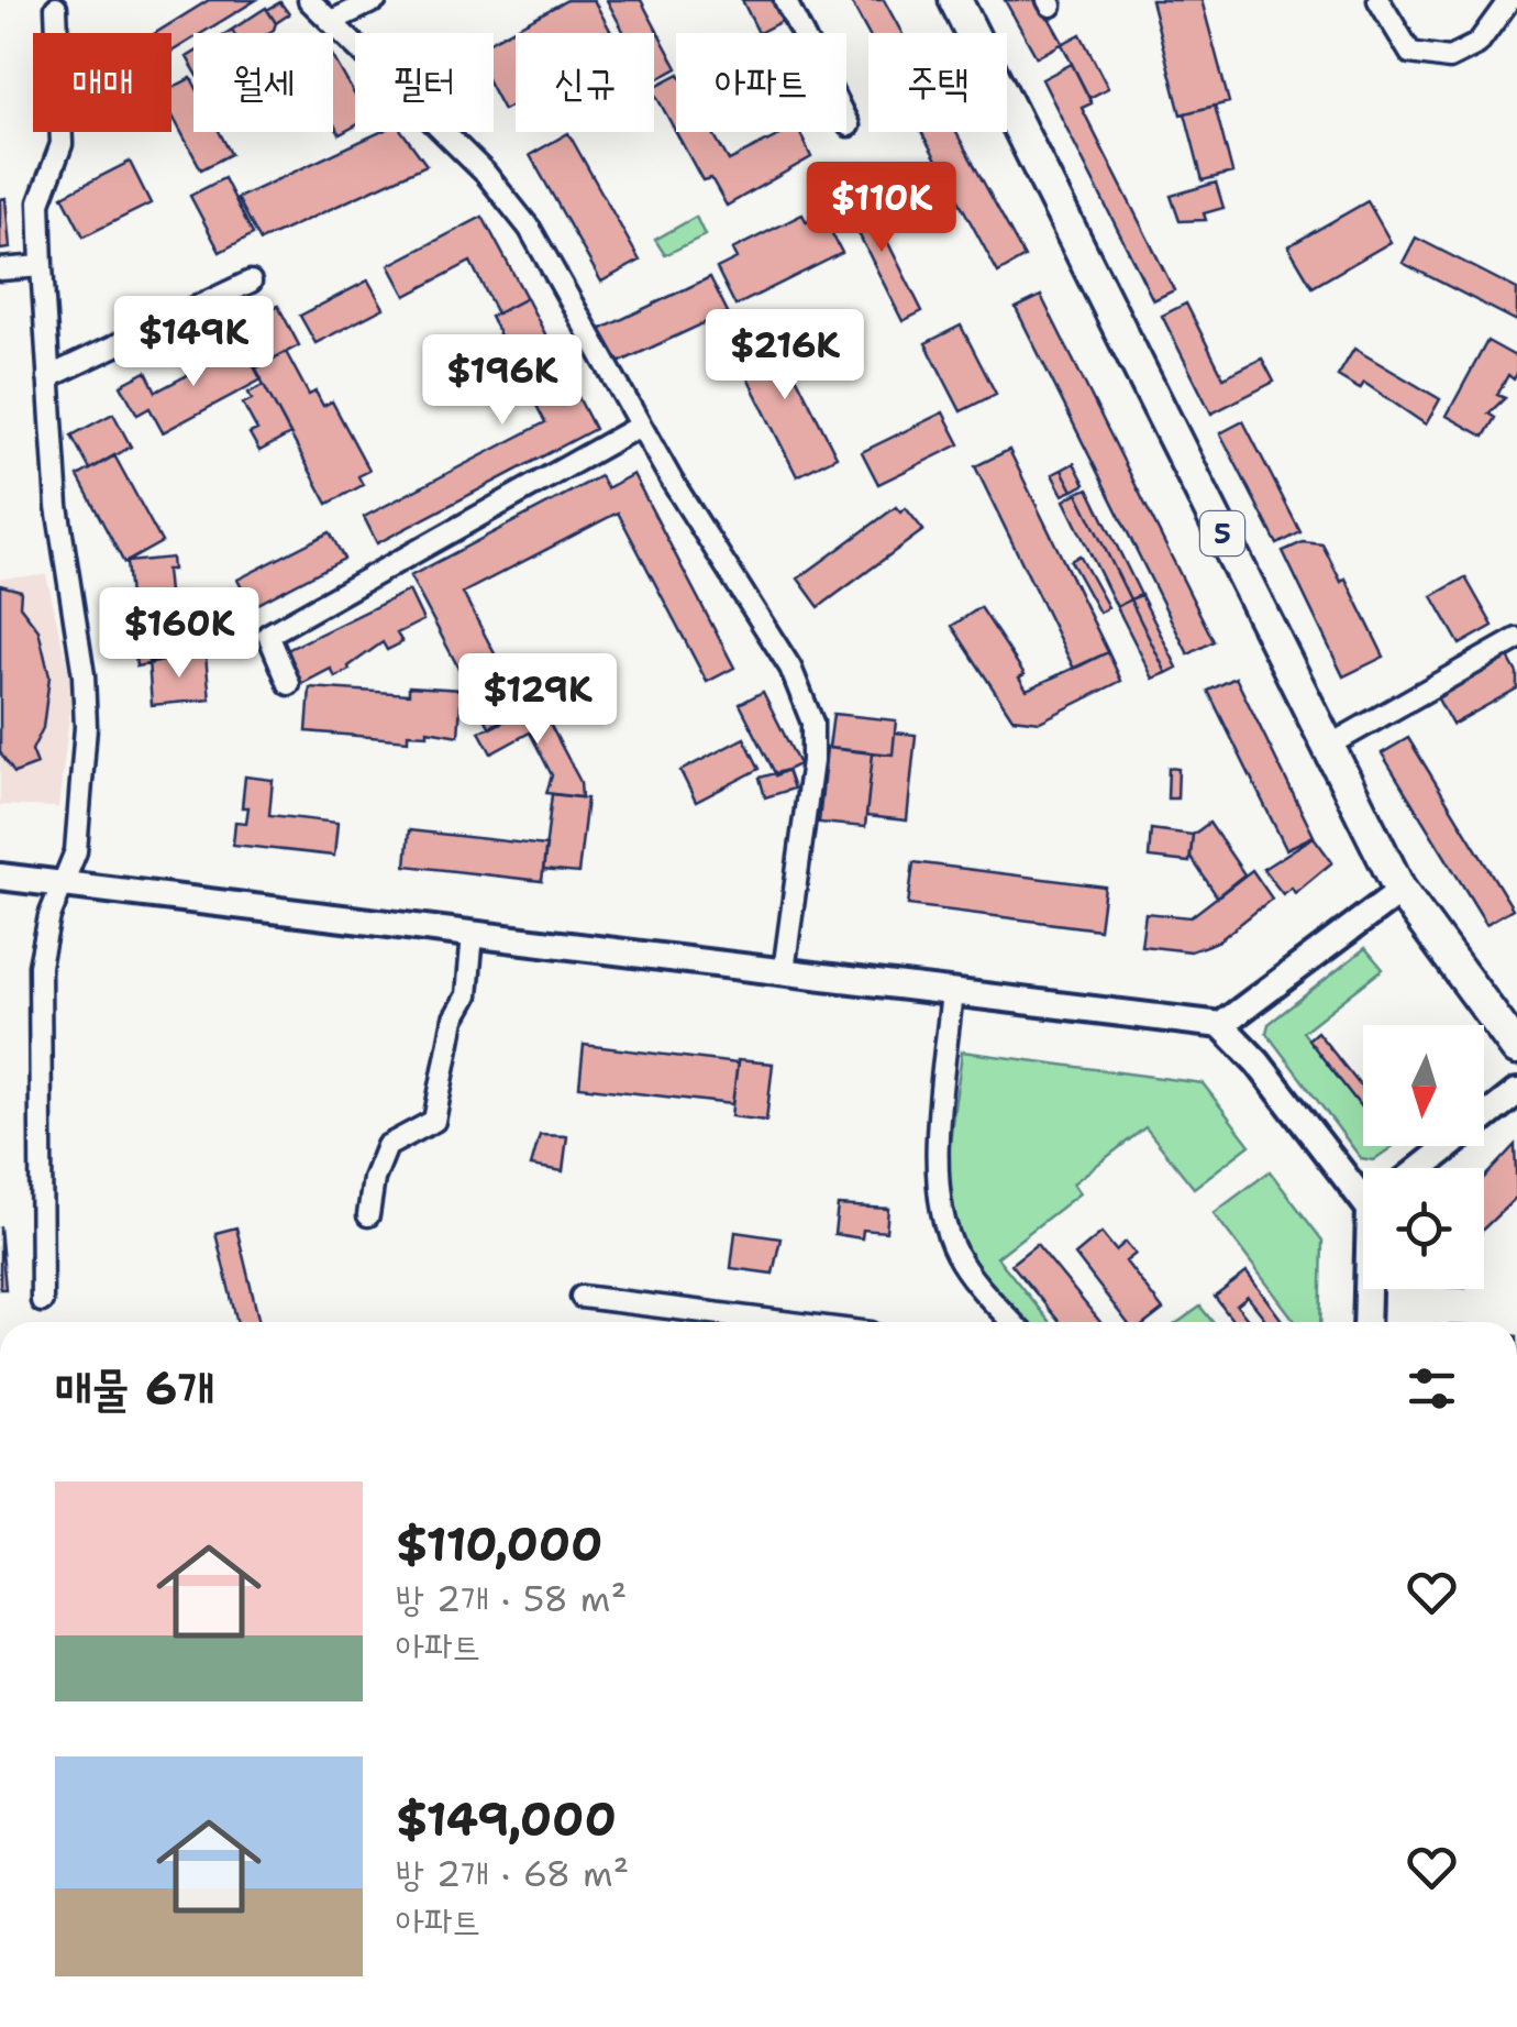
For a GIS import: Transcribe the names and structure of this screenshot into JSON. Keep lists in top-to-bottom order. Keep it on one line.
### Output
{"streets":{"highway":["5"]},"north":"bottom","page":{"chip":["매매","월세","필터","신규","아파트","주택"],"price":["$110K","$149K","$216K","$196K","$160K","$129K"],"heading":"매물 6개","list":[{"name":"$110,000","note":"방 2개 · 58 m² · 아파트"},{"name":"$149,000","note":"방 2개 · 68 m² · 아파트"}]}}
